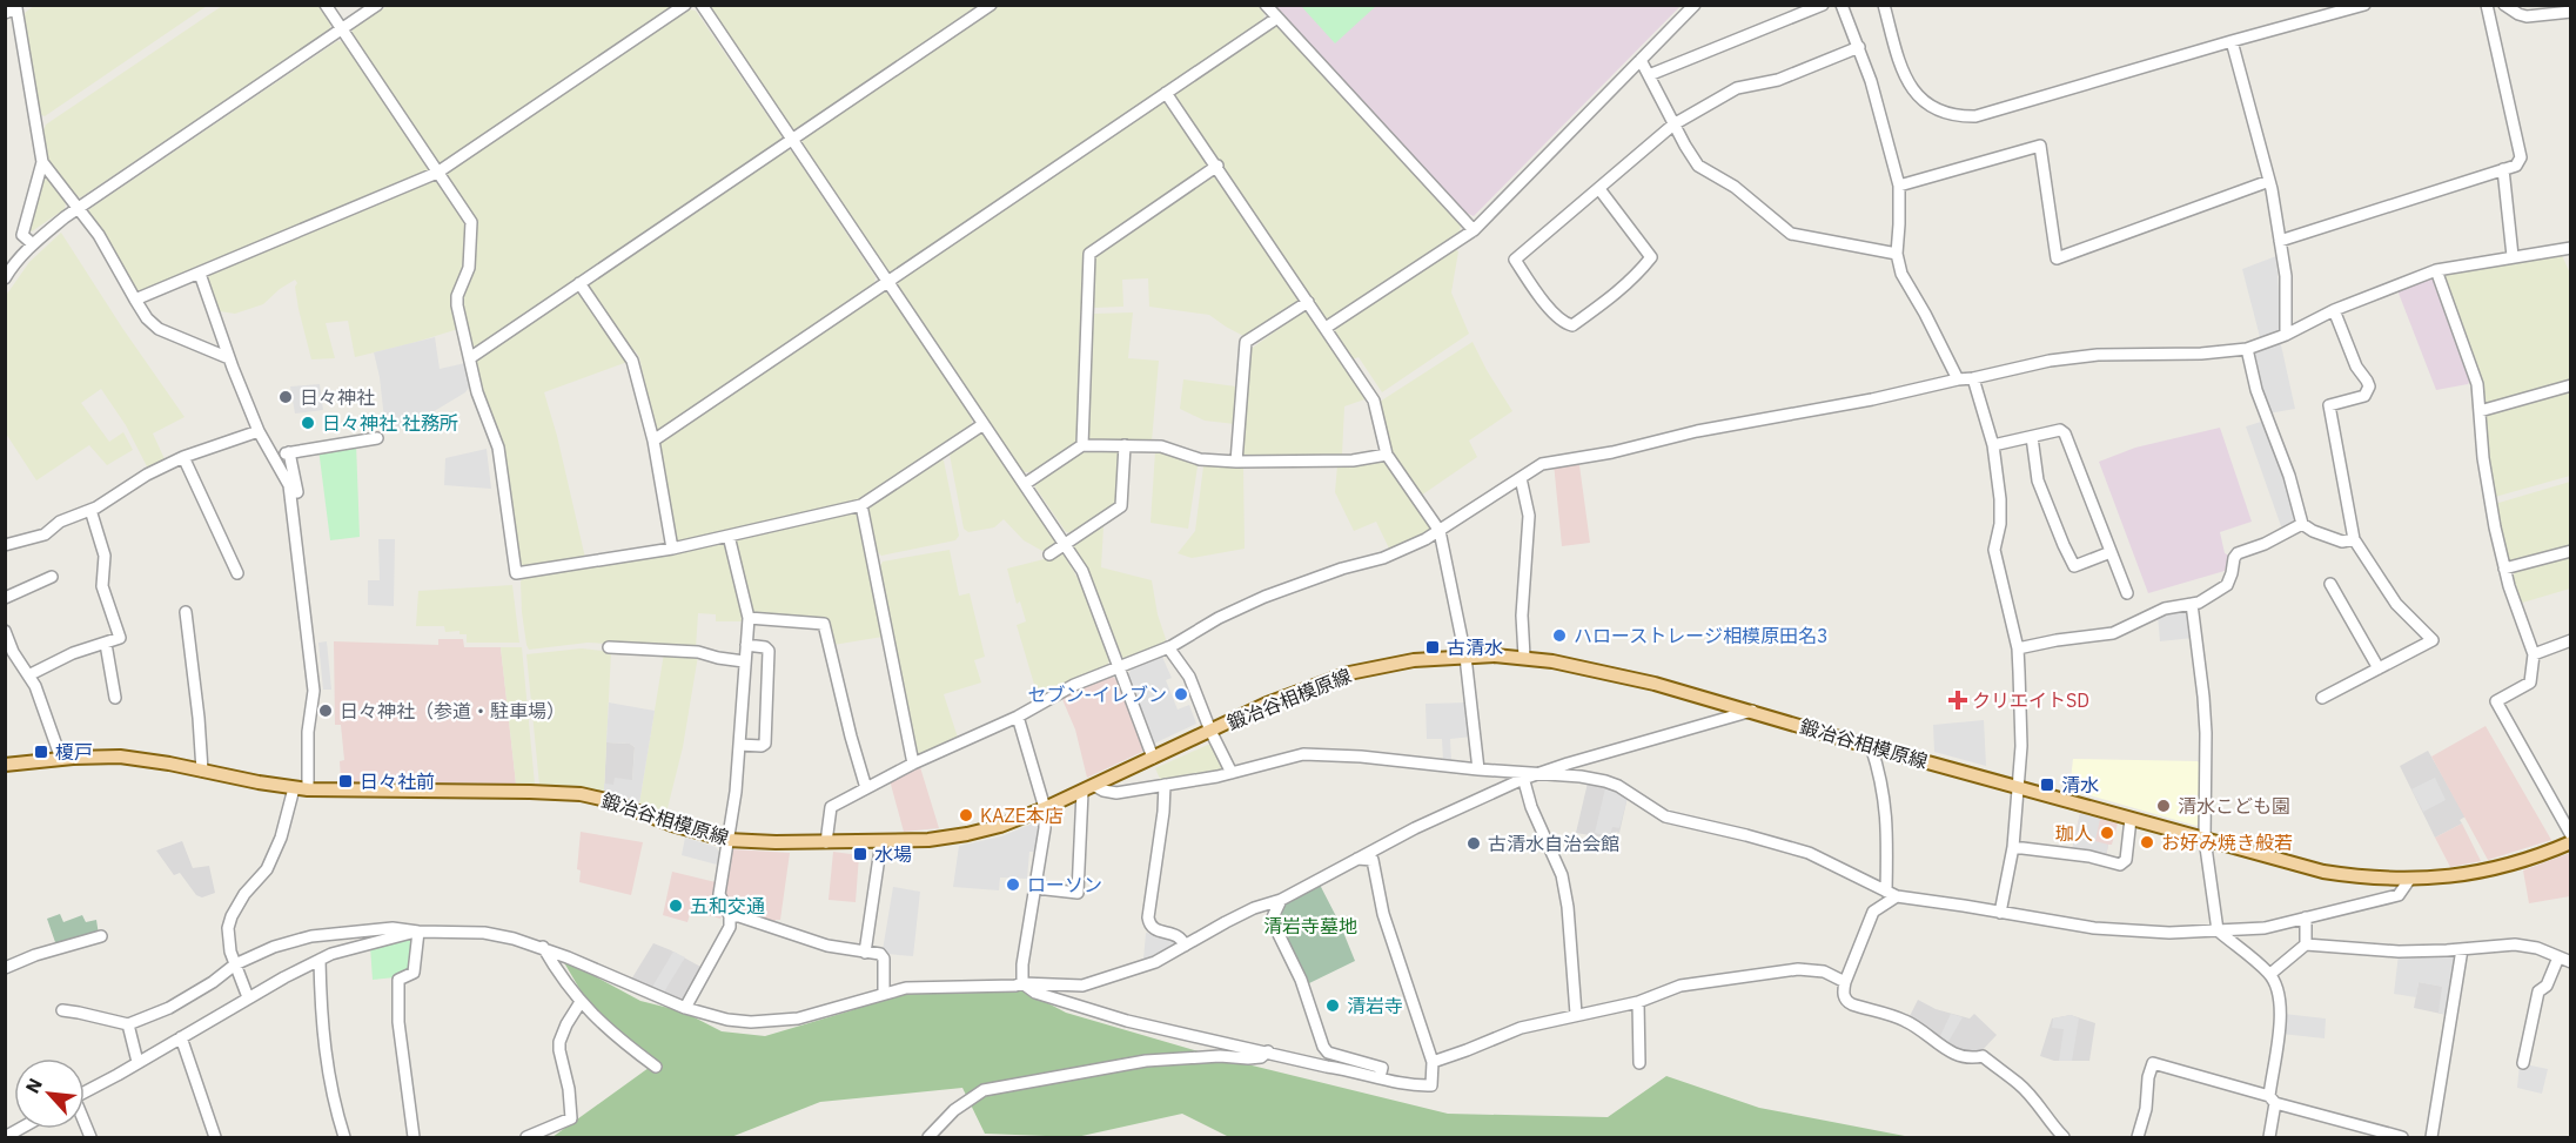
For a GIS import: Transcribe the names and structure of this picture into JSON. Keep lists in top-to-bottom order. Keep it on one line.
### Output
{"streets":{"main road":["鍛冶谷相模原線"]},"parks":["清岩寺墓地"],"places":{"other":["日々神社","日々神社 社務所","ハローストレージ相模原田名3","セブン-イレブン","日々神社（参道・駐車場）","清水こども園","KAZE本店","珈人","お好み焼き般若","古清水自治会館","ローソン","五和交通","清岩寺"],"transit":["古清水","榎戸","日々社前","清水","水場"],"health":["クリエイトSD"]},"north":"top left"}
